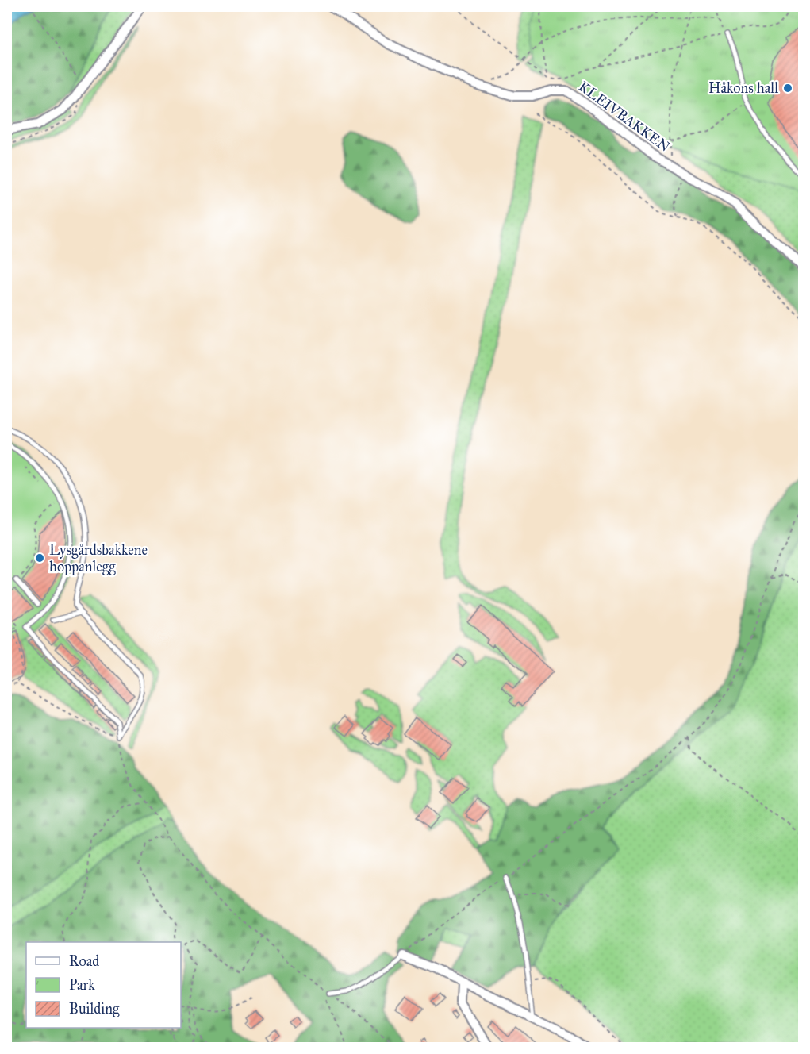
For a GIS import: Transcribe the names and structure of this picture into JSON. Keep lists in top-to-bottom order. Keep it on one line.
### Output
{"streets":{"street":["KLEIVBAKKEN"]},"places":["Håkons hall","Lysgårdsbakkene hoppanlegg"],"legend":["Road","Park","Building"]}
